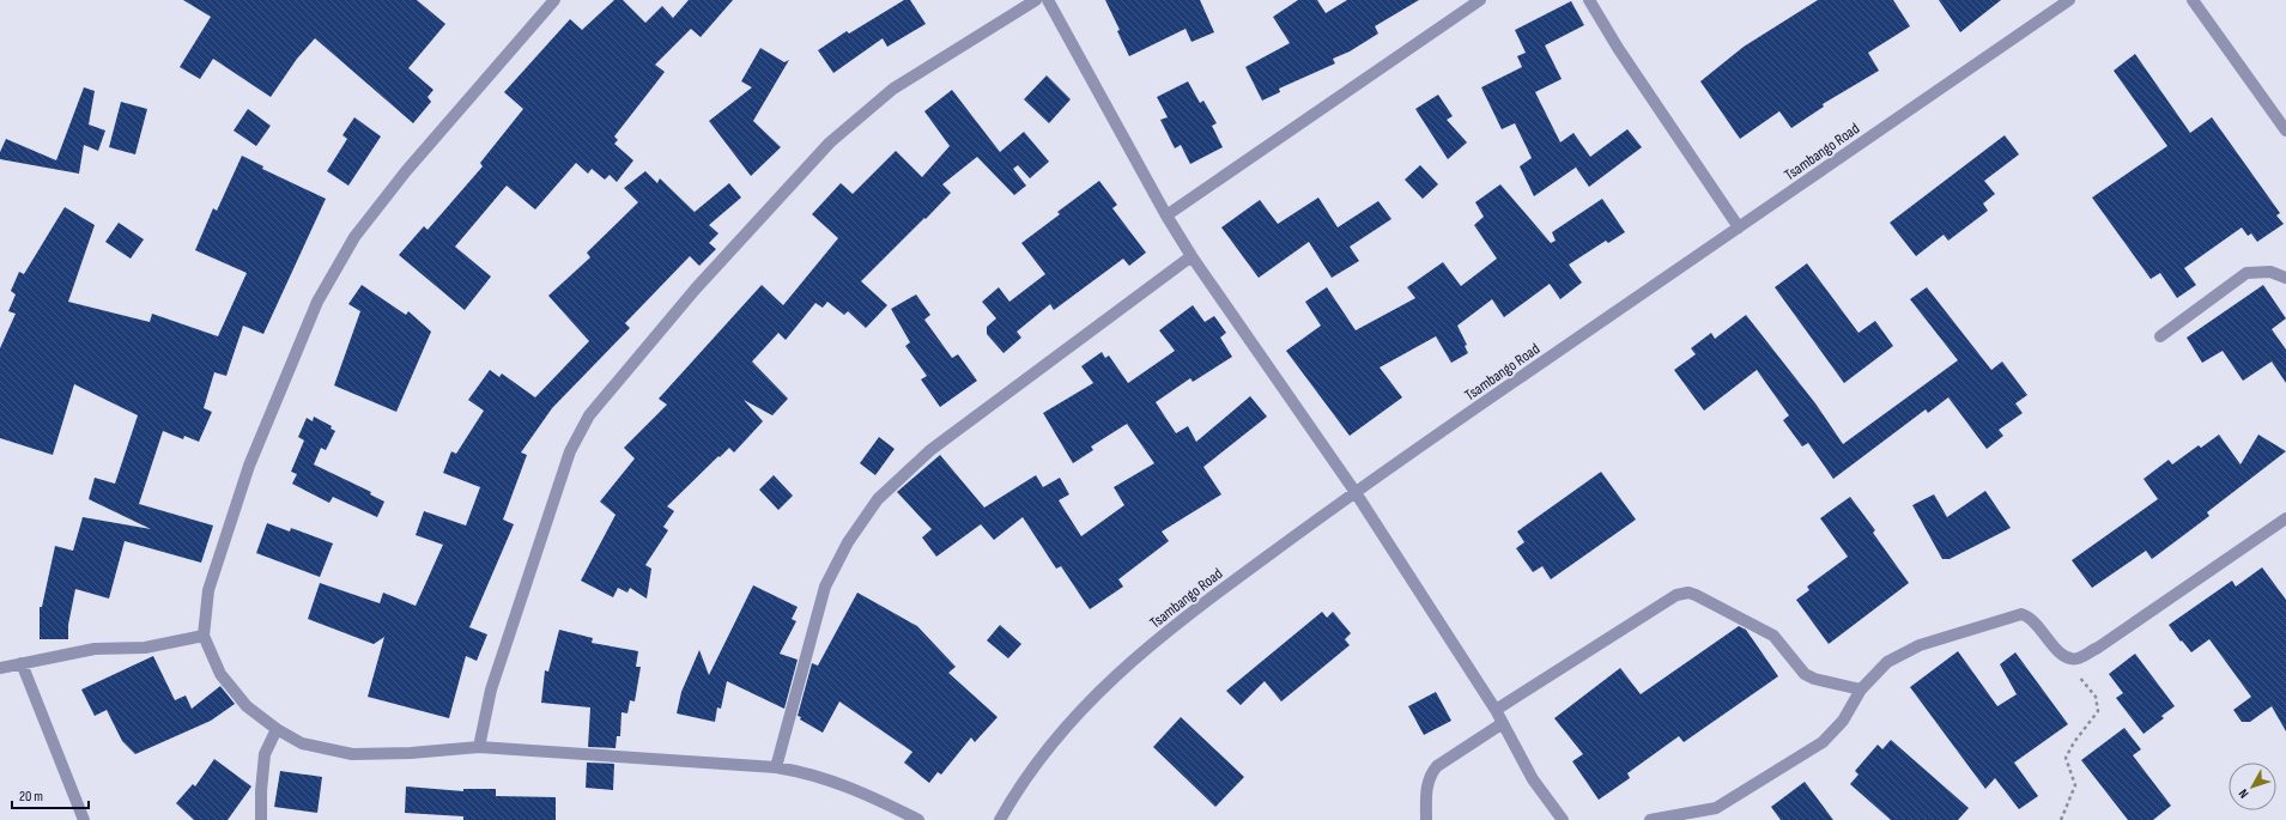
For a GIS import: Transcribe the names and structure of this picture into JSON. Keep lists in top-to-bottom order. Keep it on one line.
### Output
{"streets":{"street":["Tsambango Road"]},"scale_bar":"20 m","north":"bottom left"}
